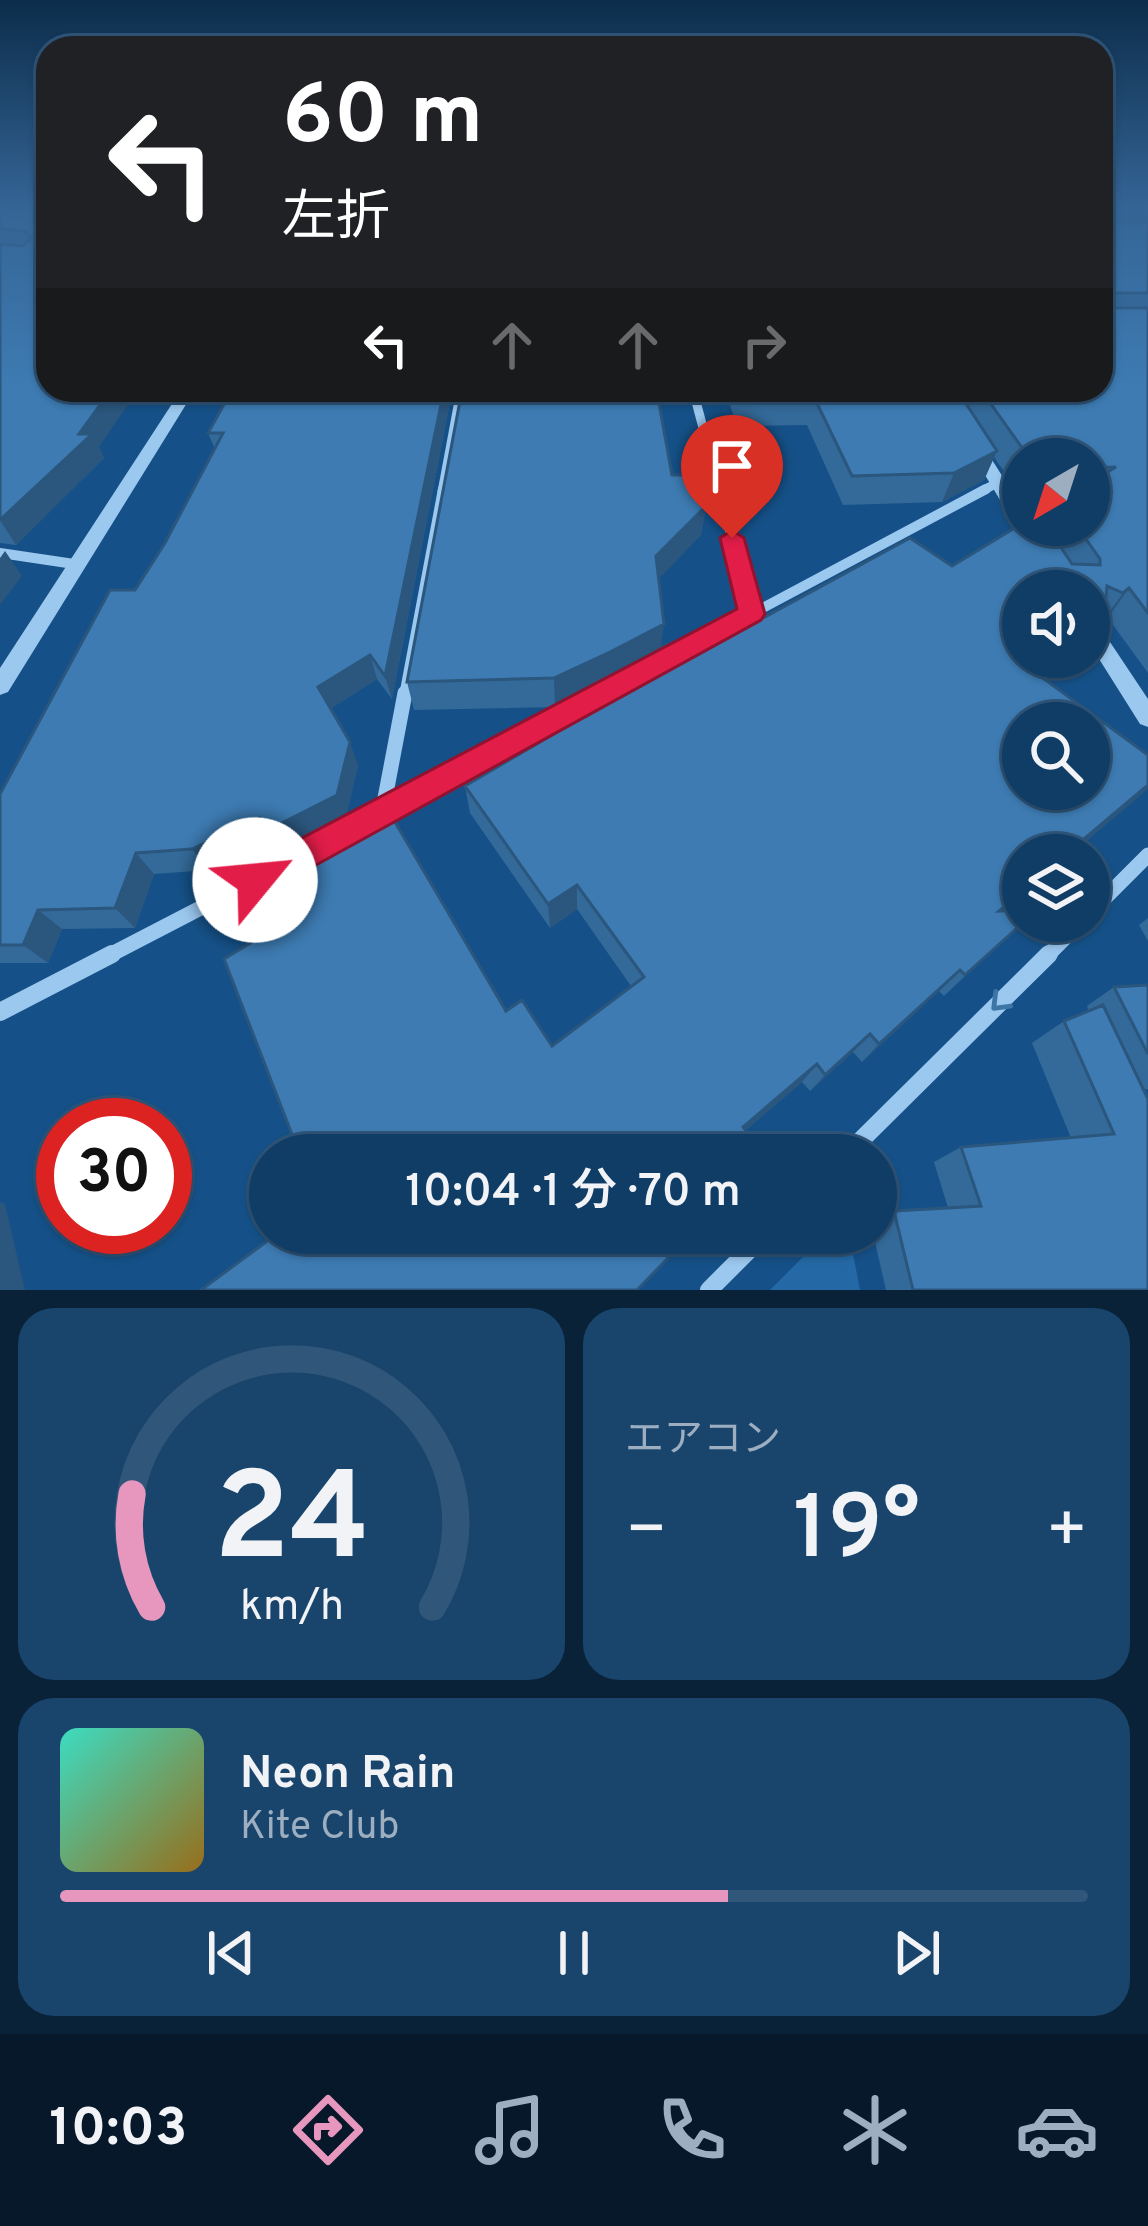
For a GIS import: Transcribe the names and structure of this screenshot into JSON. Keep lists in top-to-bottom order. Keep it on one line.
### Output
{"north":"bottom left","page":{"turn":["60 m","左折"],"limit":"30","trip":"10:04 · 1 分 · 70 m","tile":"エアコン","heat":["−","19°","+"],"song":["Neon Rain","Kite Club"],"tabs":"10:03","gauge":["24","km/h"]}}
